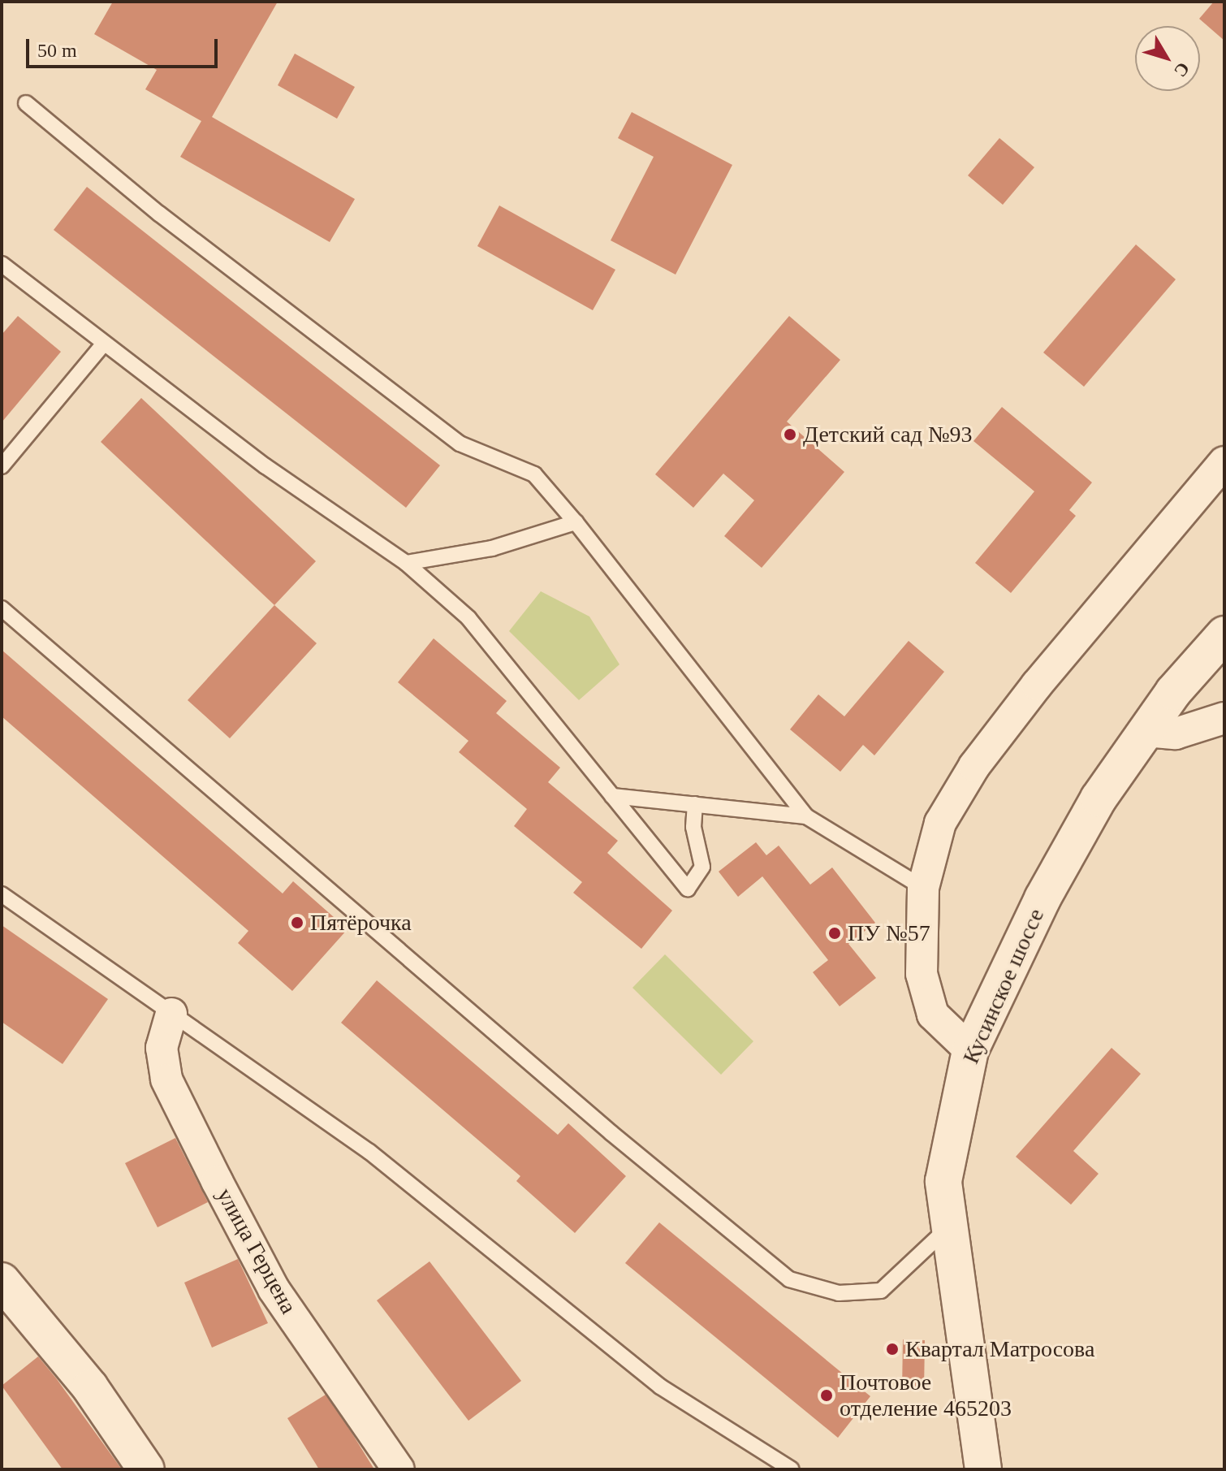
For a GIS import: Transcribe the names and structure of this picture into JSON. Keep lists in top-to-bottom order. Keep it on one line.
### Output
{"streets":{"main road":["Кусинское шоссе"],"street":["улица Герцена"]},"places":["Детский сад №93","Пятёрочка","ПУ №57","Квартал Матросова","Почтовое отделение 465203"],"scale_bar":"50 m","north":"bottom right"}
